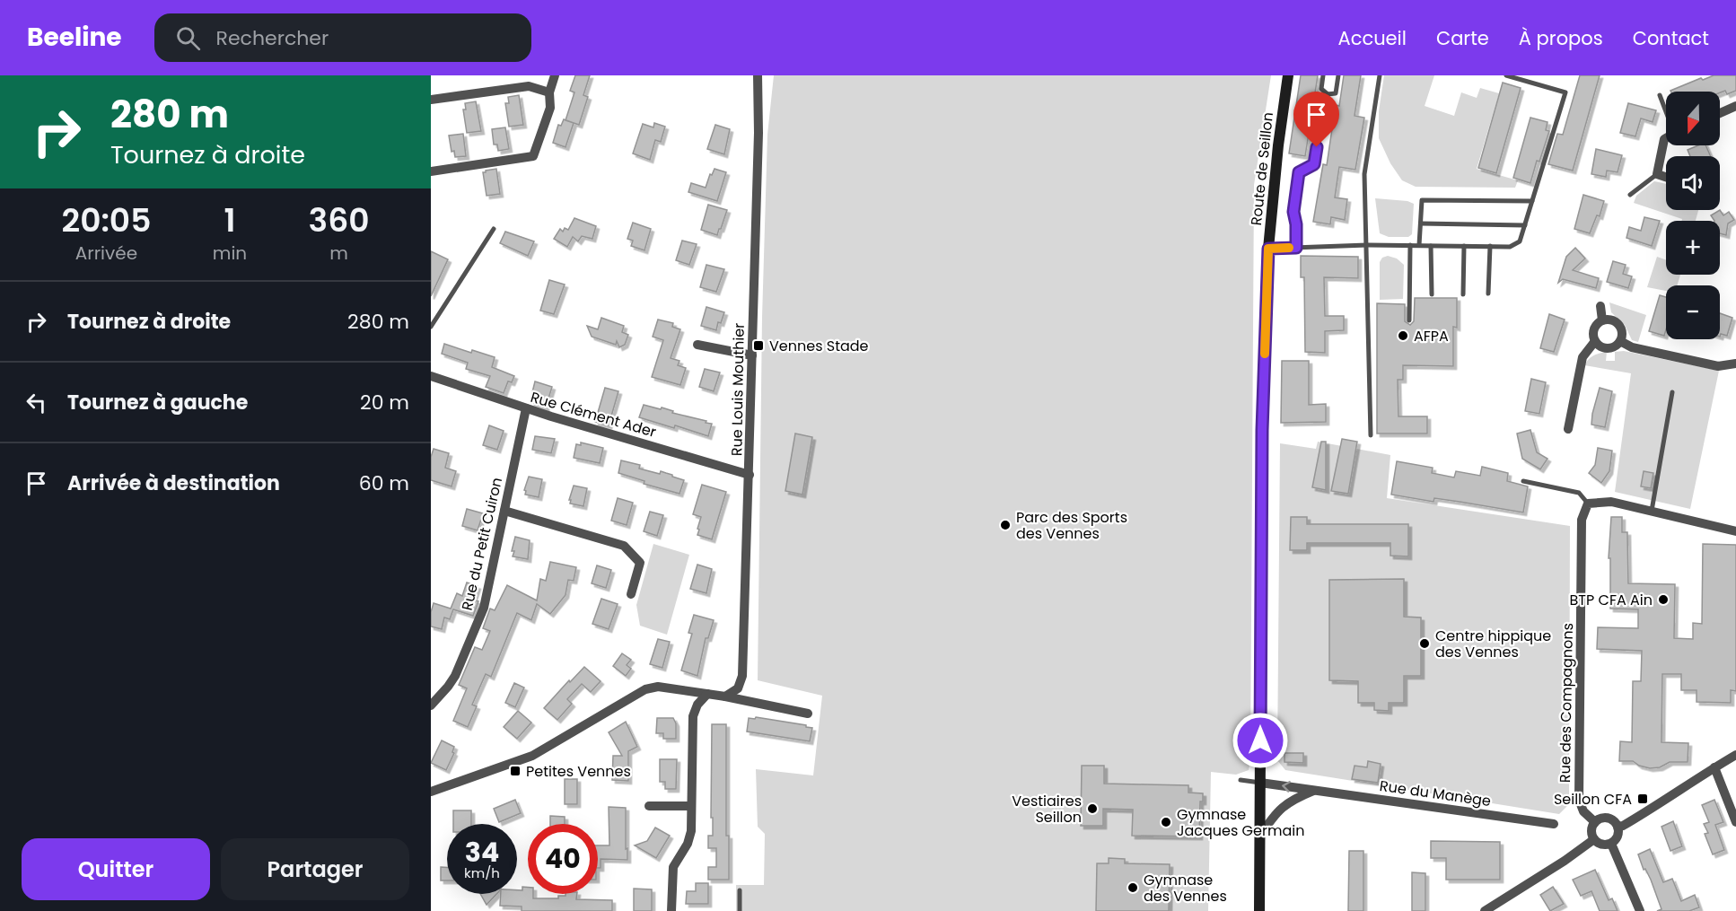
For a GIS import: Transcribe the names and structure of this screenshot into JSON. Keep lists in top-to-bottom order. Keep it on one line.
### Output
{"streets":{"street":["Route de Seillon","Rue Louis Mouthier","Rue Clément Ader","Rue du Petit Cuiron","Rue des Compagnons","Rue du Manège"]},"crossings":[["Route de Seillon","Rue du Manège"],["Rue Louis Mouthier","Rue Clément Ader"],["Rue Clément Ader","Rue du Petit Cuiron"]],"places":{"other":["AFPA","Parc des Sports des Vennes","BTP CFA Ain","Centre hippique des Vennes","Vestiaires Seillon","Gymnase Jacques Germain","Gymnase des Vennes"],"transit":["Vennes Stade","Petites Vennes","Seillon CFA"]},"north":"bottom","page":{"header":"Beeline","search":"Rechercher","nav":["Accueil","Carte","À propos","Contact"],"turn":["280 m","Tournez à droite"],"map_buttons":["+","−"],"eta":["20:05","Arrivée","1","min","360","m"],"list":[{"name":"Tournez à droite","value":"280 m"},{"name":"Tournez à gauche","value":"20 m"},{"name":"Arrivée à destination","value":"60 m"}],"speed":"34 km/h","limit":"40","buttons":["Quitter","Partager"]}}
